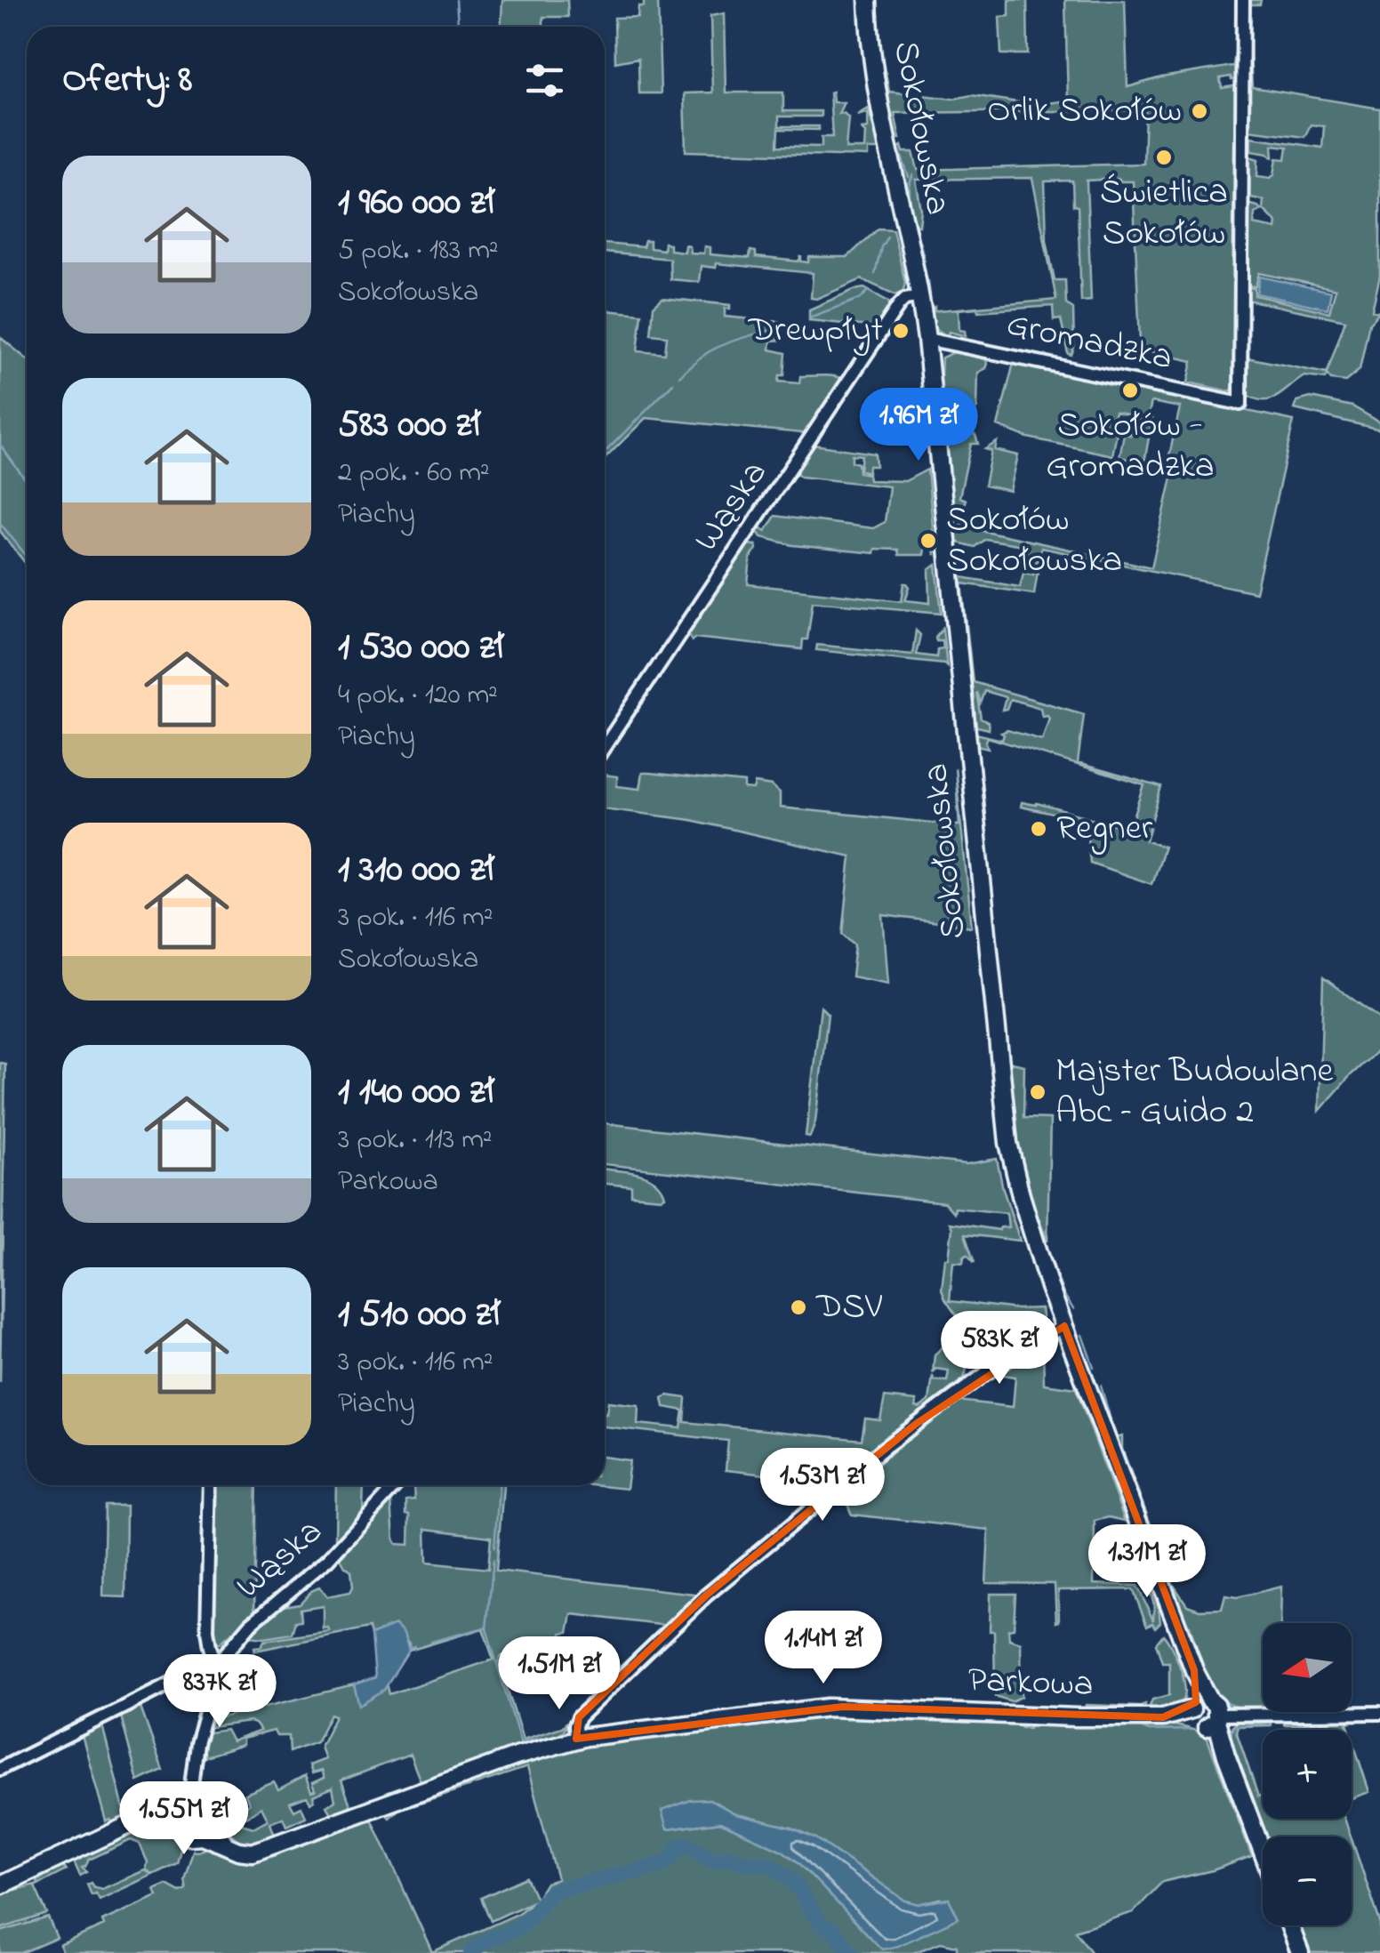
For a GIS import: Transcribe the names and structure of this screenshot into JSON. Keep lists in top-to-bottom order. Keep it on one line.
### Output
{"streets":{"street":["Sokołowska","Gromadzka","Wąska","Parkowa"]},"crossings":[["Sokołowska","Gromadzka"],["Sokołowska","Wąska"],["Sokołowska","Parkowa"]],"places":["Orlik Sokołów","Świetlica Sokołów","Drewpłyt","Sokołów - Gromadzka","Sokołów Sokołowska","Regner","Majster Budowlane Abc – Guido 2","DSV"],"north":"left","page":{"heading":"Oferty: 8","list":[{"name":"1 960 000 zł","note":"5 pok. · 183 m² · Sokołowska"},{"name":"583 000 zł","note":"2 pok. · 60 m² · Piachy"},{"name":"1 530 000 zł","note":"4 pok. · 120 m² · Piachy"},{"name":"1 310 000 zł","note":"3 pok. · 116 m² · Sokołowska"},{"name":"1 140 000 zł","note":"3 pok. · 113 m² · Parkowa"},{"name":"1 510 000 zł","note":"3 pok. · 116 m² · Piachy"}],"price":["1.96M zł","583K zł","1.53M zł","1.31M zł","1.14M zł","1.51M zł","837K zł","1.55M zł"],"map_buttons":["+","−"]}}
